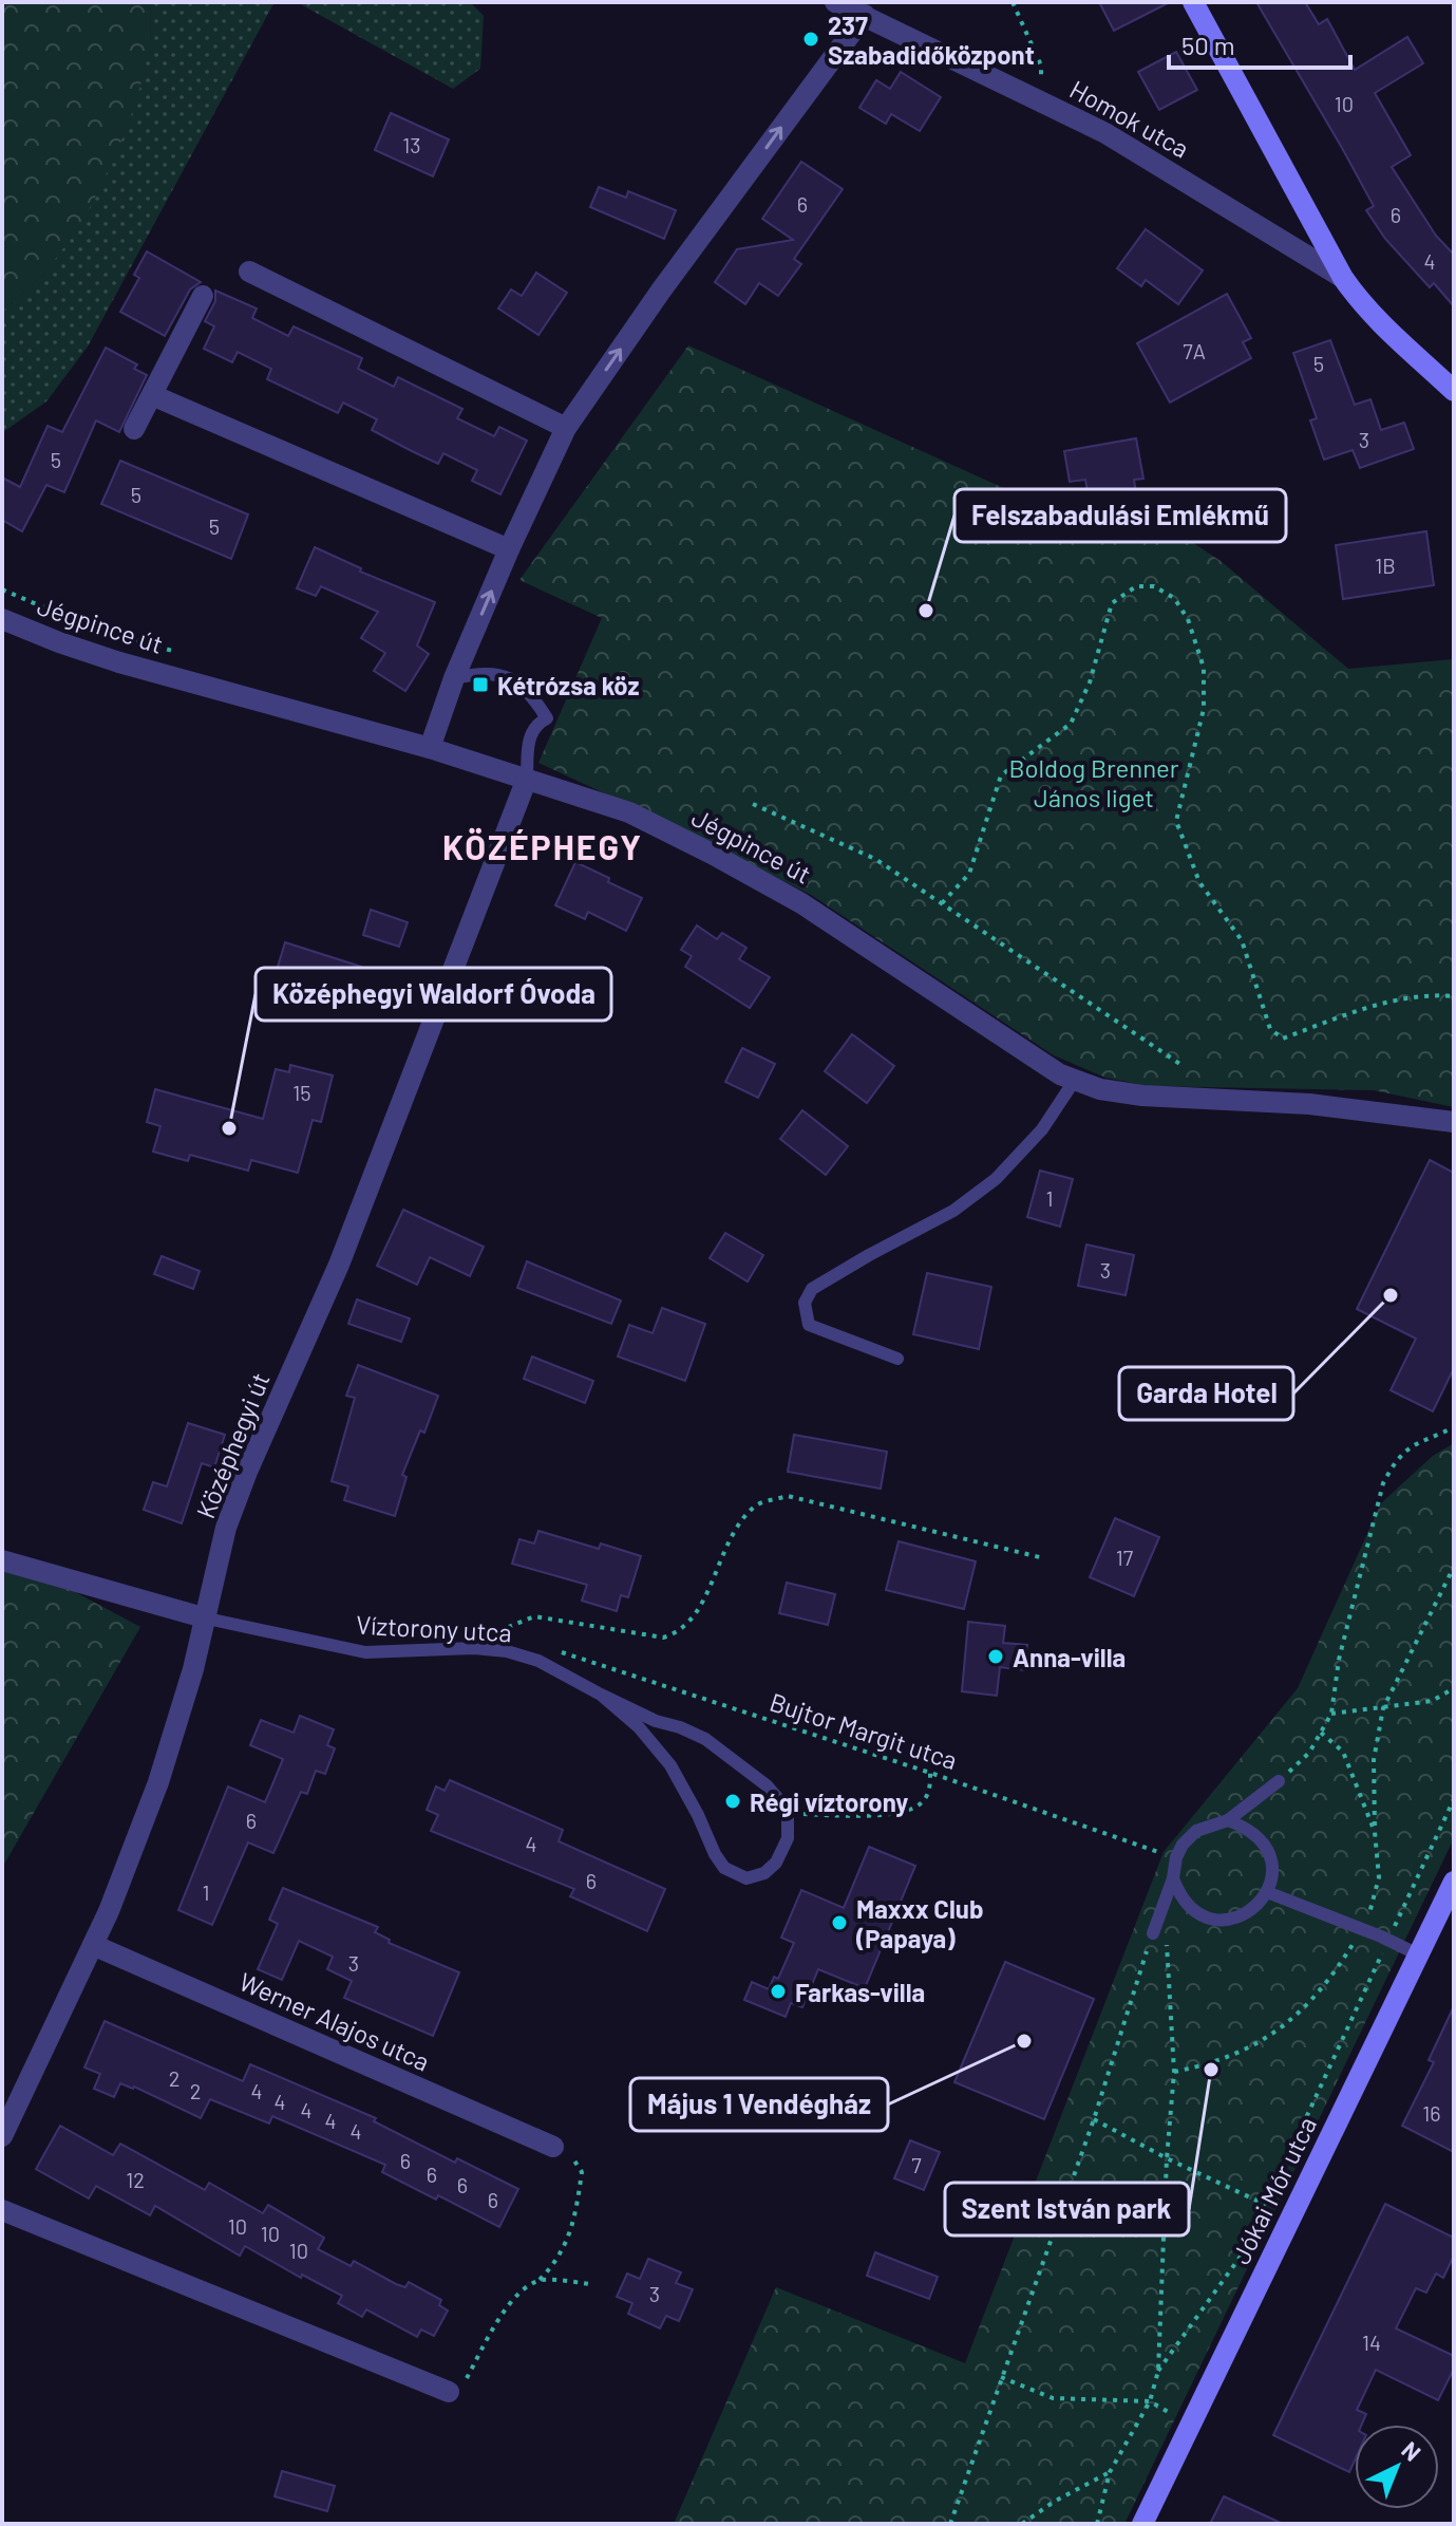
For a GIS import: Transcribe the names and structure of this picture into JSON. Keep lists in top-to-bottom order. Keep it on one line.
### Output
{"streets":{"street":["Homok utca","Jégpince út","Középhegyi út","Werner Alajos utca","Jókai Mór utca"],"lane":["Víztorony utca"],"path":["Bujtor Margit utca"]},"crossings":[["Jégpince út","Középhegyi út"],["Középhegyi út","Víztorony utca"],["Középhegyi út","Werner Alajos utca"],["Víztorony utca","Bujtor Margit utca"]],"districts":["KÖZÉPHEGY"],"parks":["Boldog Brenner János liget"],"places":{"other":["237 Szabadidőközpont","Felszabadulási Emlékmű","Középhegyi Waldorf Óvoda","Garda Hotel","Anna-villa","Régi víztorony","Maxxx Club (Papaya)","Farkas-villa","Május 1 Vendégház","Szent István park"],"transit":["Kétrózsa köz"]},"house_numbers":["10","13","6","6","4","7A","5","3","5","5","5","1B","15","1","3","17","6","4","6","1","3","2","2","4","4","4","16","4","4","6","7","6","12","6","6","10","10","10","3","14"],"scale_bar":"50 m","north":"top right"}
